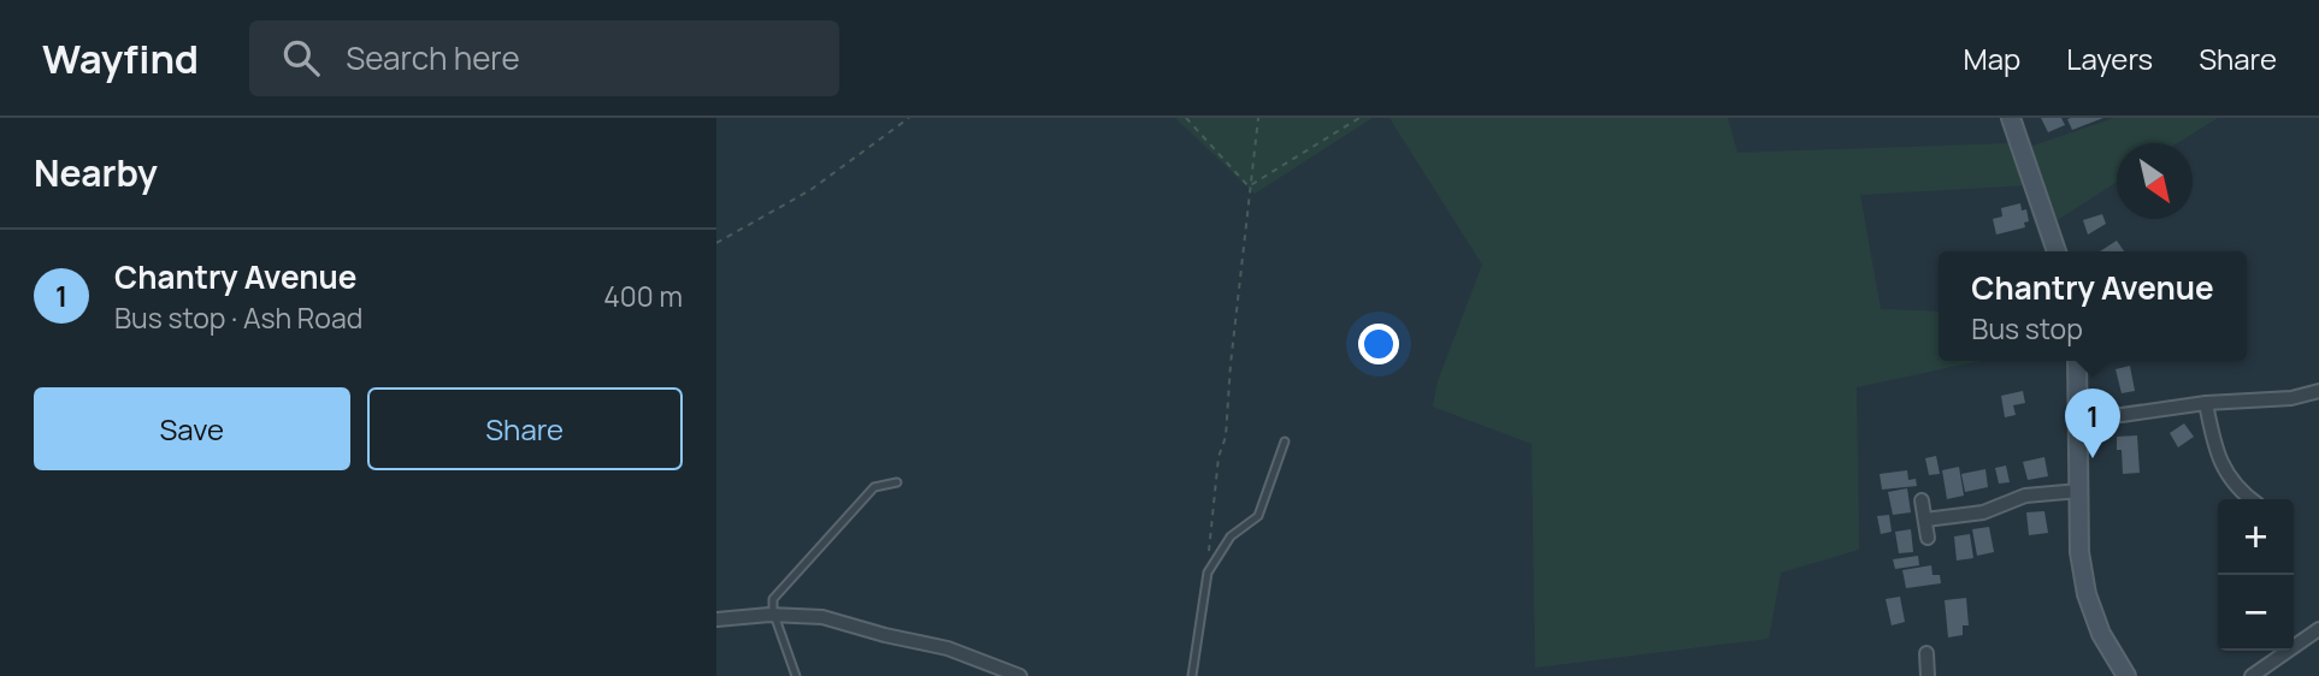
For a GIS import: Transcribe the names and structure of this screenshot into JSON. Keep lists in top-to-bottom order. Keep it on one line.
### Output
{"north":"bottom right","page":{"header":"Wayfind","search":"Search here","nav":["Map","Layers","Share"],"heading":"Nearby","list":[{"mark":"1","name":"Chantry Avenue","note":"Bus stop · Ash Road","value":"400 m"}],"popup":["Chantry Avenue","Bus stop"],"buttons":["Save","Share"],"pins":"1","map_buttons":["+","−"]}}
